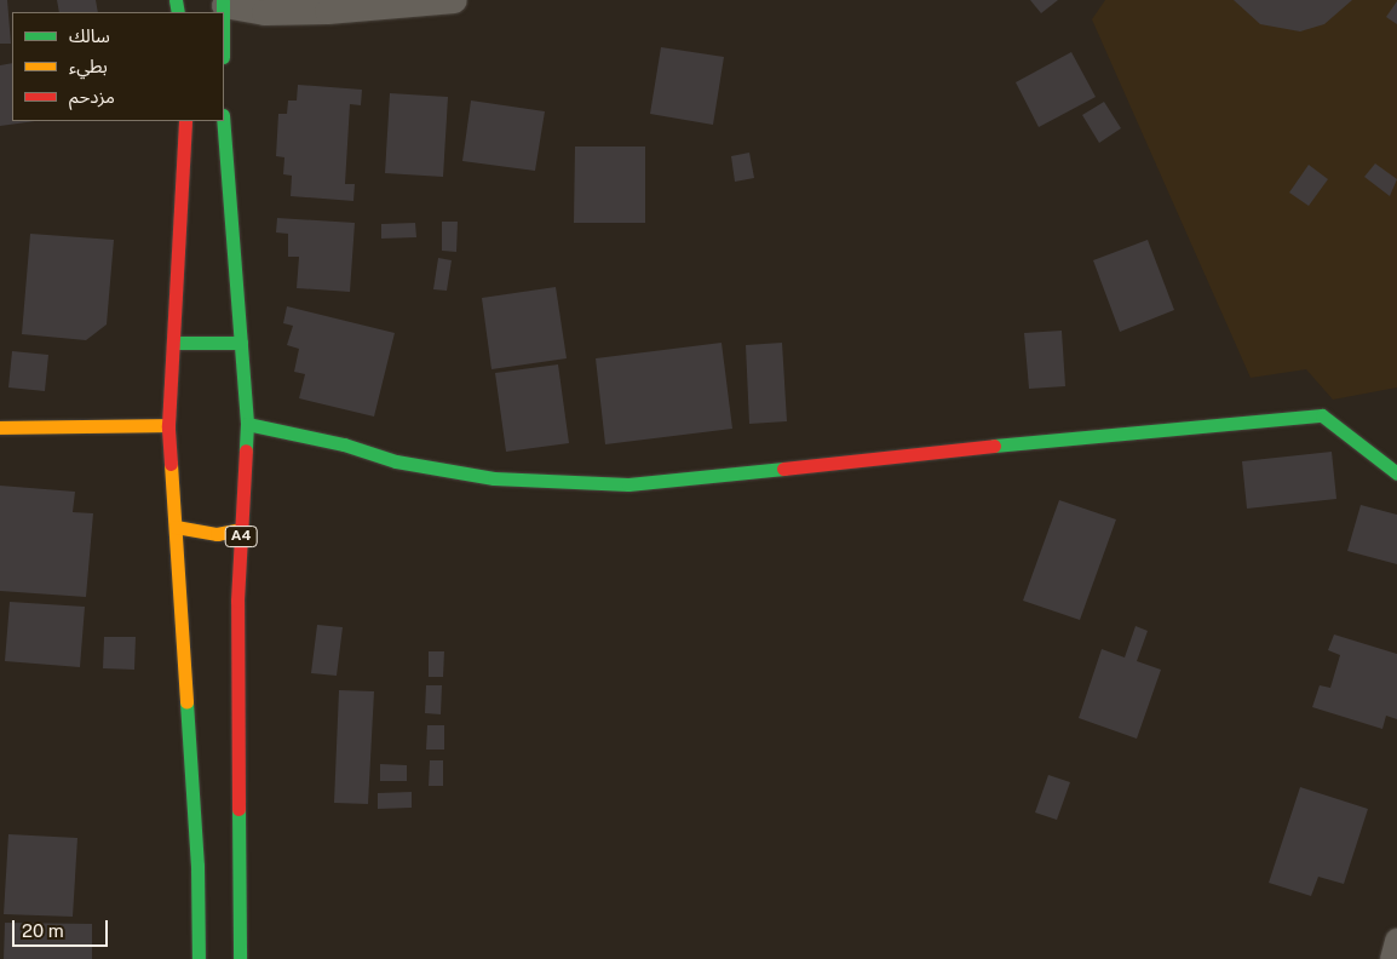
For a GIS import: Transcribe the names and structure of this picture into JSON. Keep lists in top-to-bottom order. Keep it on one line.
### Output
{"streets":{"main road":["A4"]},"legend":["سالك","بطيء","مزدحم"],"scale_bar":"20 m"}
